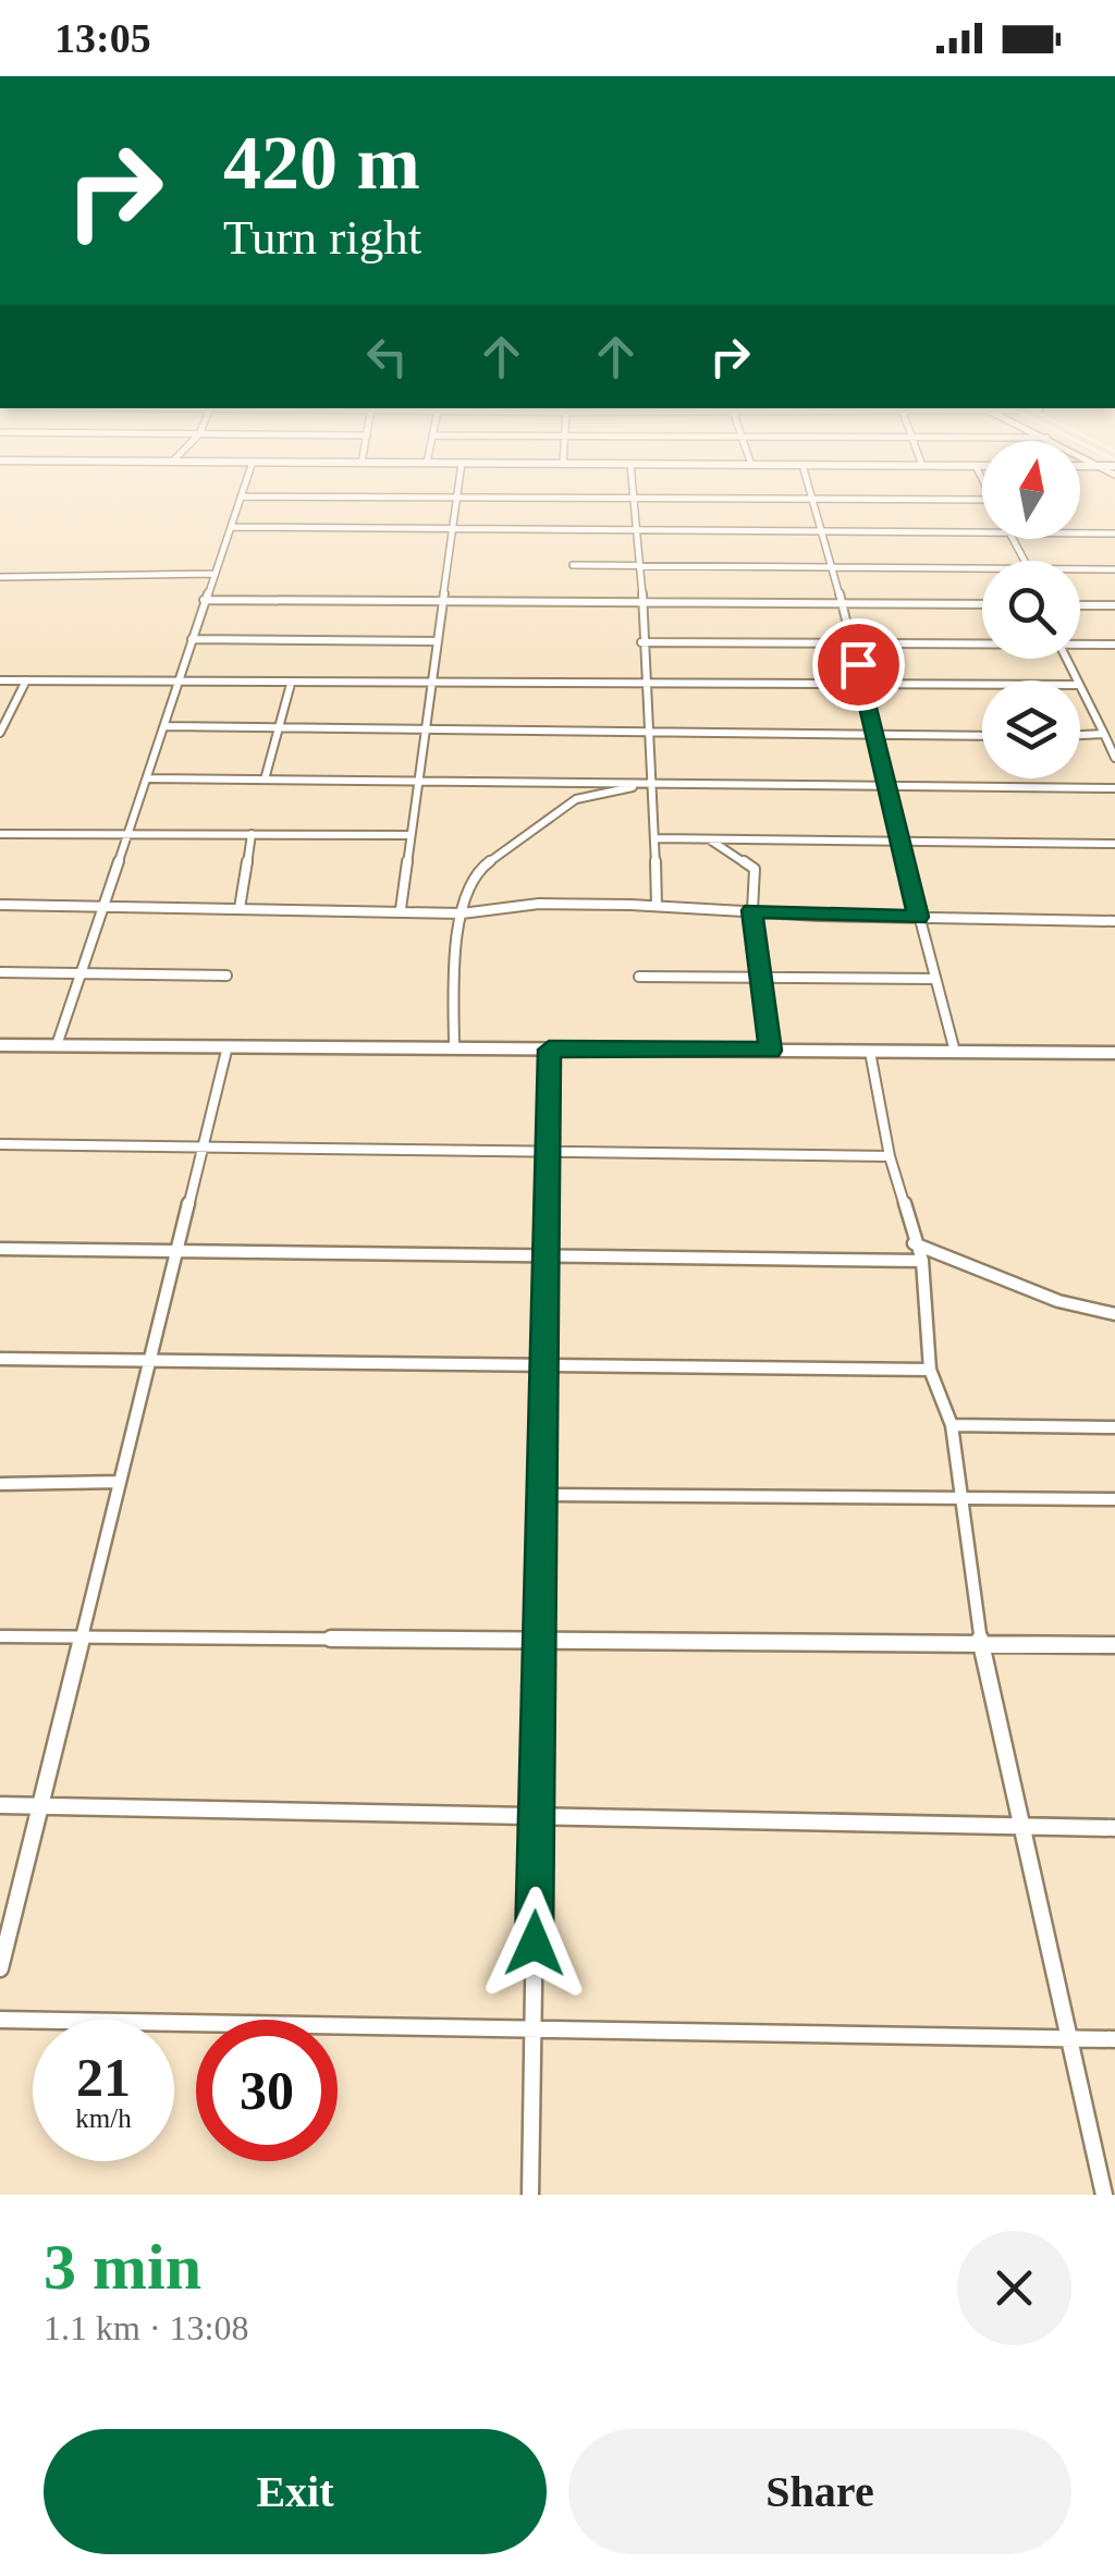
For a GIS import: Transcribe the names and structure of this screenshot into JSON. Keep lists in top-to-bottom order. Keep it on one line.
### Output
{"north":"top","page":{"status":"13:05","turn":["420 m","Turn right"],"speed":"21 km/h","limit":"30","heading":["3 min","1.1 km · 13:08"],"buttons":["Exit","Share"]}}
